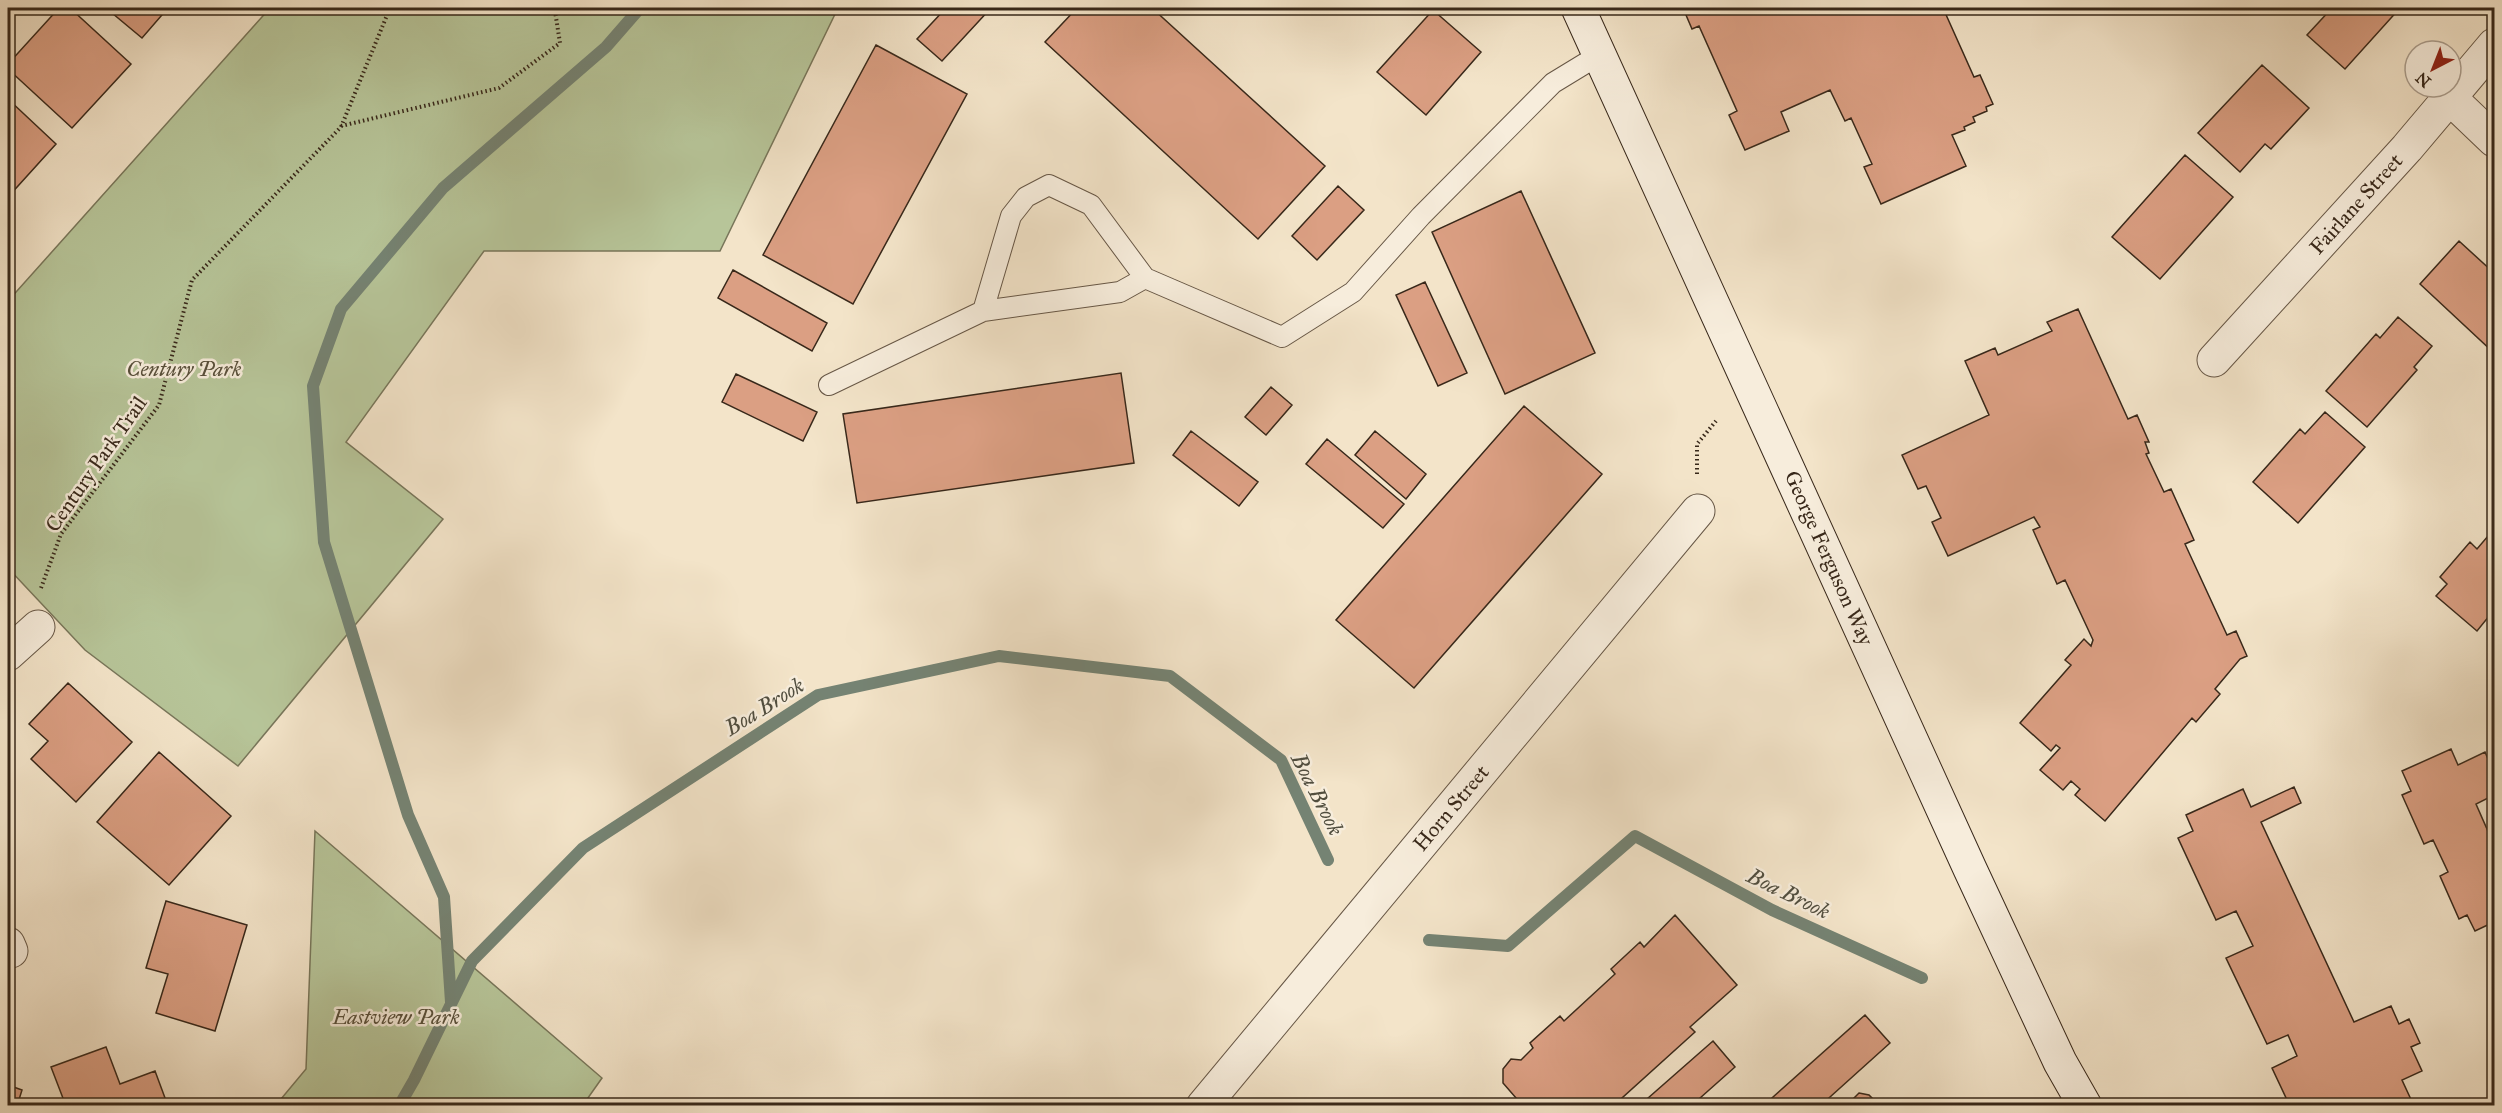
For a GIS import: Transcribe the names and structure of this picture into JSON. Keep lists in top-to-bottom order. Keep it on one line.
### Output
{"streets":{"street":["Fairlane Street","George Ferguson Way","Horn Street"],"path":["Century Park Trail"]},"water":["Boa Brook"],"parks":["Century Park","Eastview Park"],"north":"bottom left"}
